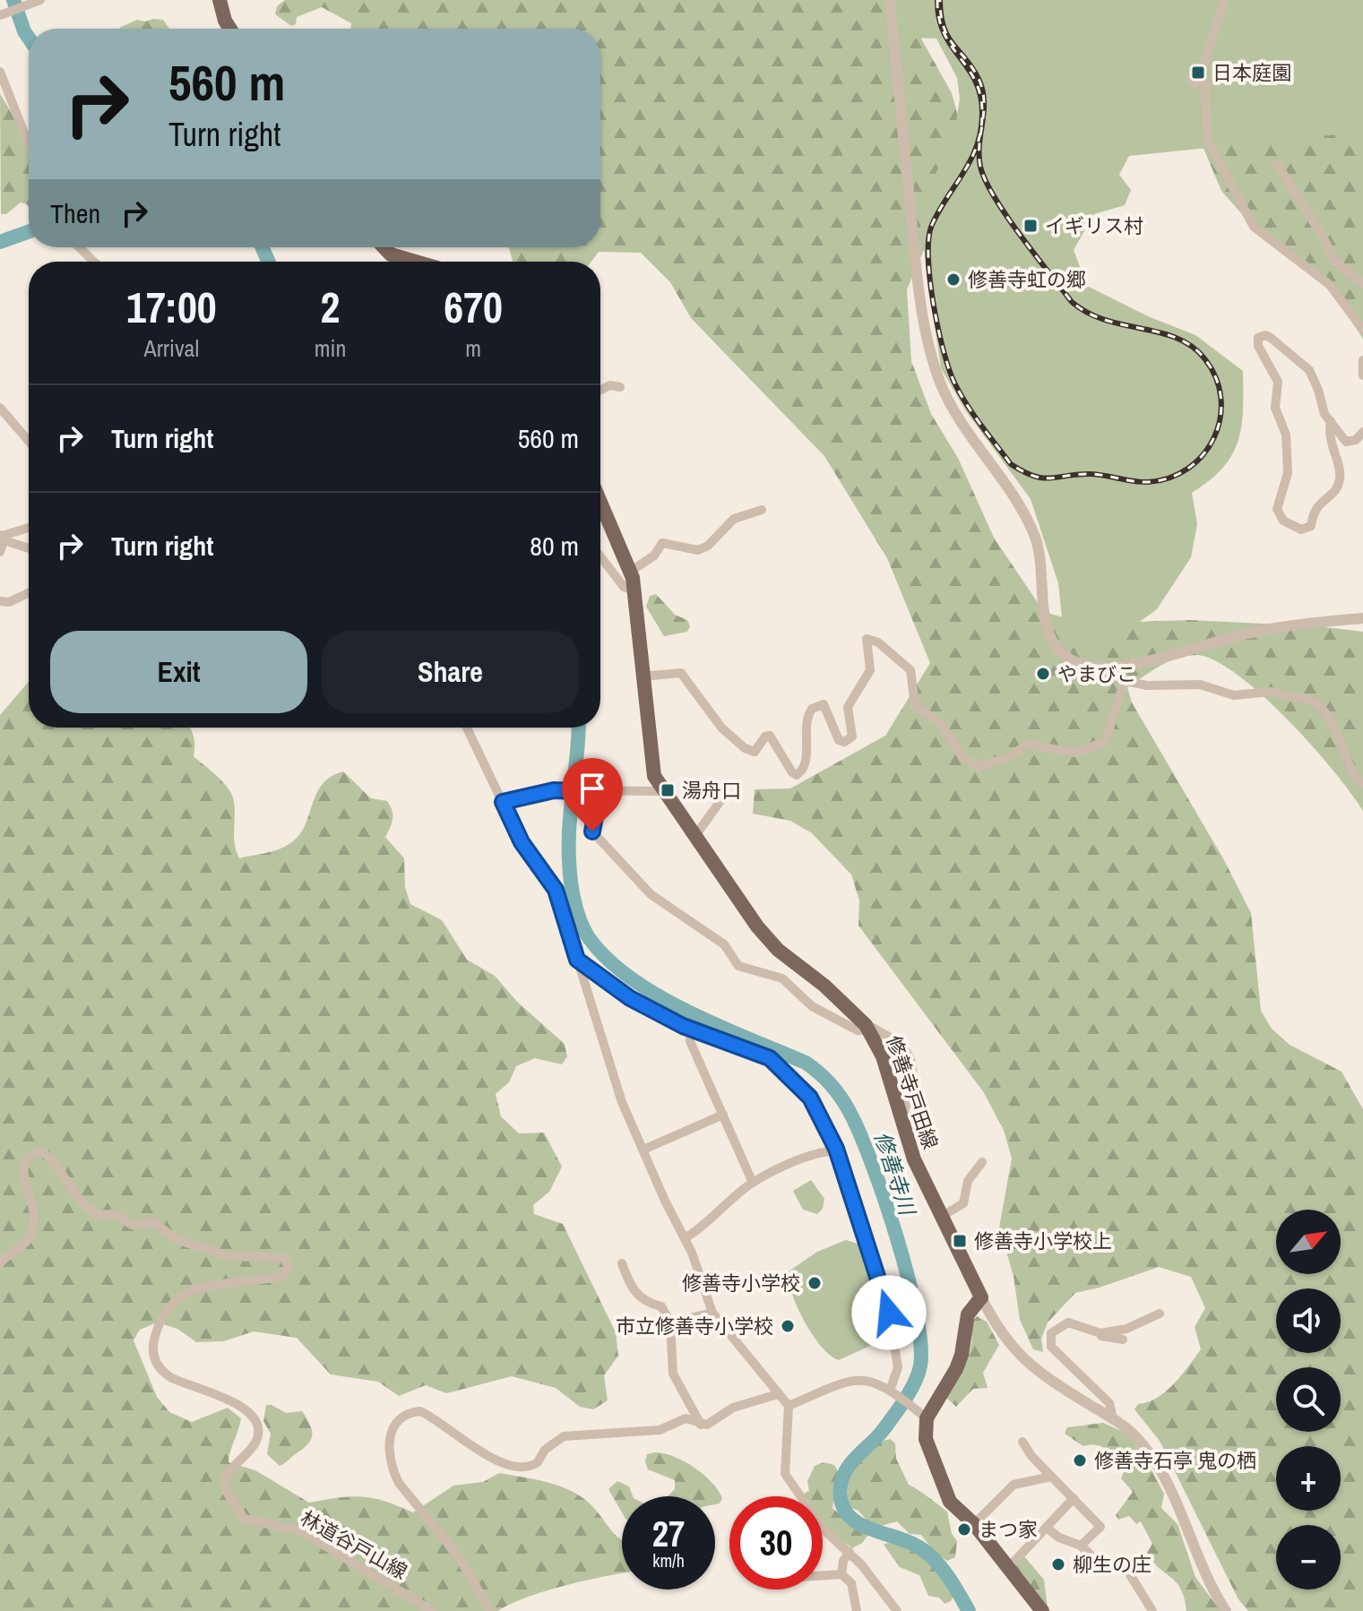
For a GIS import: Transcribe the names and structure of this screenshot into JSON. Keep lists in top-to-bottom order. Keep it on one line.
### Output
{"streets":{"main road":["修善寺戸田線"],"street":["林道谷戸山線"]},"water":["修善寺川"],"places":{"transit":["日本庭園","イギリス村","湯舟口","修善寺小学校上"],"other":["修善寺虹の郷","やまびこ","修善寺小学校","市立修善寺小学校","修善寺石亭 鬼の栖","まつ家","柳生の庄"]},"north":"top right","page":{"turn":["560 m","Turn right"],"then":"Then","eta":["17:00","Arrival","2","min","670","m"],"list":[{"name":"Turn right","value":"560 m"},{"name":"Turn right","value":"80 m"}],"buttons":["Exit","Share"],"map_buttons":["+","−"],"speed":"27 km/h","limit":"30"}}
